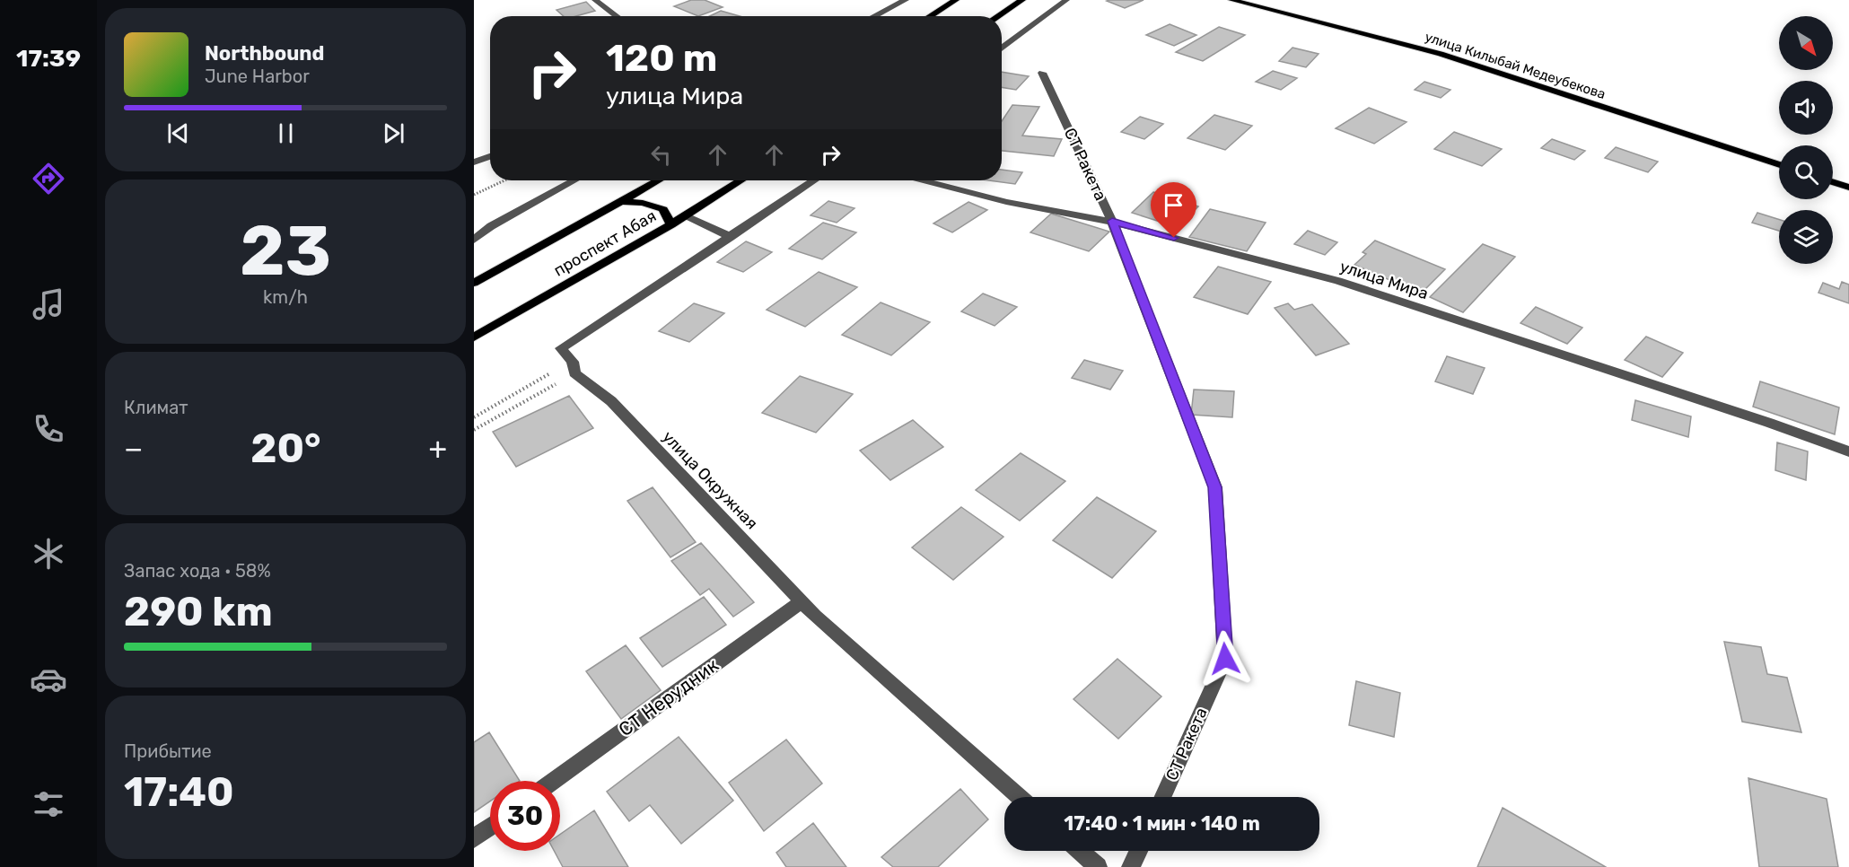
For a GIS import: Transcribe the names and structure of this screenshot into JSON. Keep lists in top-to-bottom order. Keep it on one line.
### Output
{"streets":{"main road":["улица Килыбай Медеубекова","проспект Абая"],"street":["СТ Ракета","улица Мира","улица Окружная","СТ Нерудник"]},"crossings":[["СТ Ракета","улица Мира"],["улица Окружная","СТ Нерудник"]],"north":"bottom right","page":{"tabs":"17:39","turn":["120 m","улица Мира"],"song":["Northbound","June Harbor"],"tile":[["23","km/h"],"Климат",["Запас хода · 58%","290 km"],["Прибытие","17:40"]],"heat":["−","20°","+"],"limit":"30","trip":"17:40 · 1 мин · 140 m"}}
